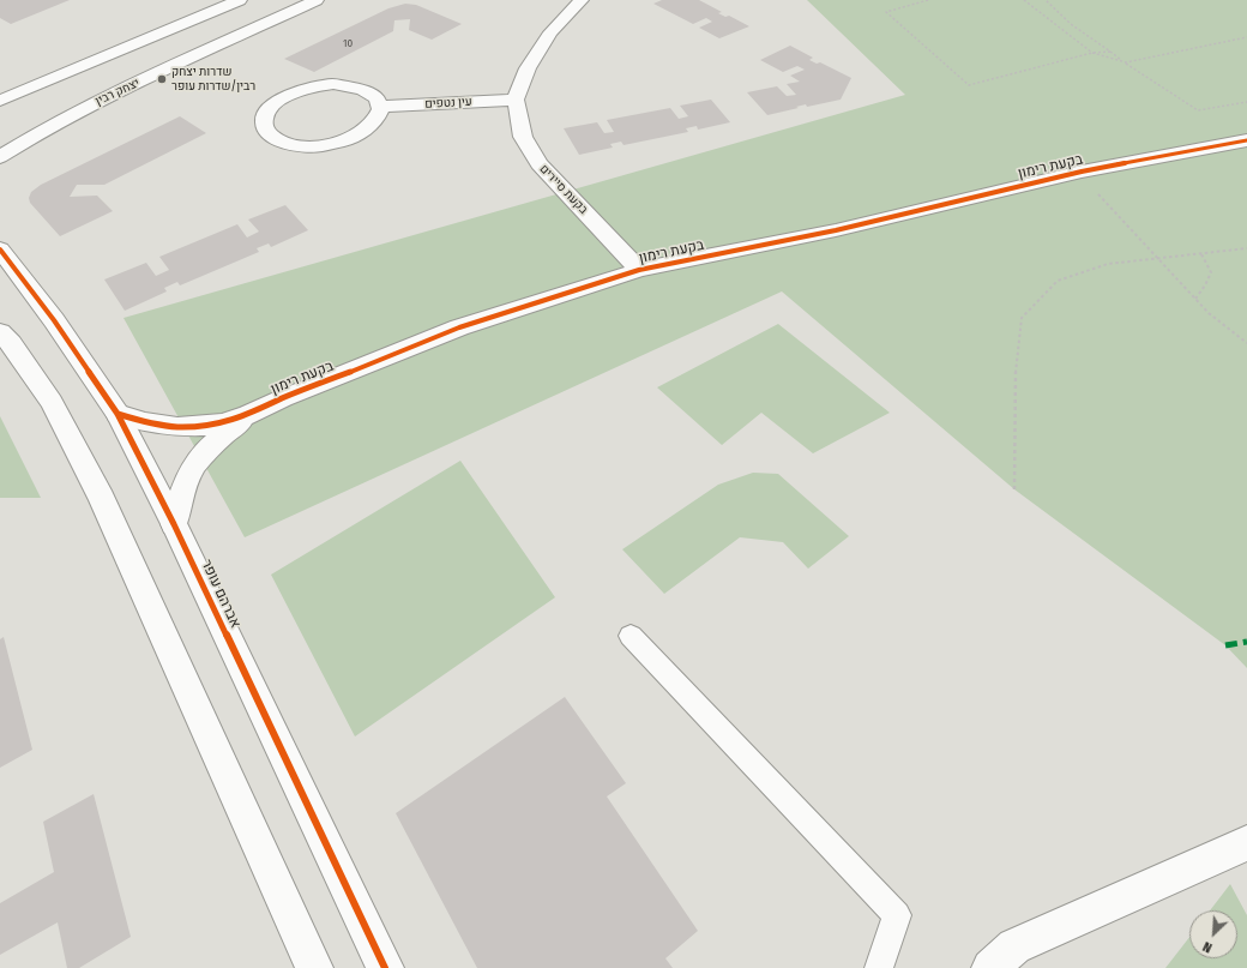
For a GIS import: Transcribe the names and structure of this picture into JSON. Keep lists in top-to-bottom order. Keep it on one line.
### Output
{"streets":{"street":["יצחק רבין","עין נטפים","בקעת רימון","בקעת סיירים","אברהם עופר"]},"crossings":[["עין נטפים","בקעת סיירים"],["בקעת רימון","בקעת סיירים"],["בקעת רימון","אברהם עופר"]],"places":["שדרות יצחק רבין/שדרות עופר"],"house_numbers":["10"],"north":"bottom left"}
